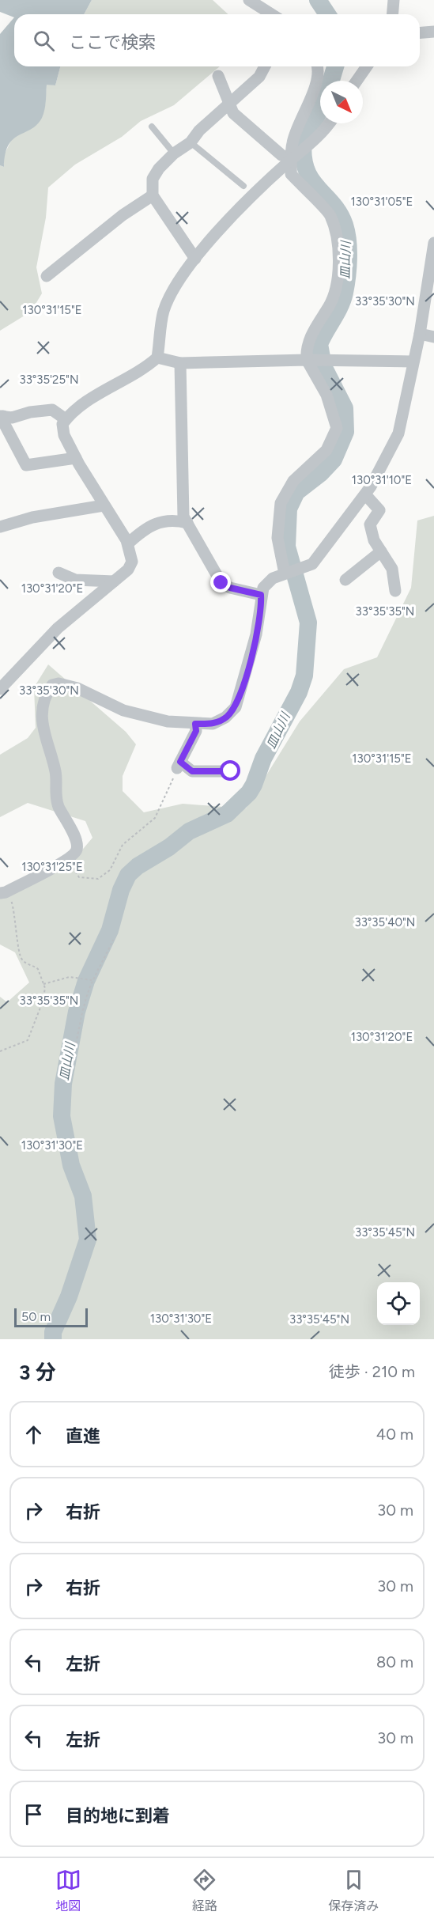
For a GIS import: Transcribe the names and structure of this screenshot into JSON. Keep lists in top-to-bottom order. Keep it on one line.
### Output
{"water":["皿山川"],"scale_bar":"50 m","north":"bottom right","page":{"search":"ここで検索","scale":"50 m","heading":["3 分","徒歩 · 210 m"],"list":[["直進","40 m"],["右折","30 m"],["右折","30 m"],["左折","80 m"],["左折","30 m"],"目的地に到着"],"nav":["地図","経路","保存済み"]},"coordinates":["130°31'05\"E","33°35'30\"N","130°31'15\"E","33°35'25\"N","130°31'10\"E","130°31'20\"E","33°35'35\"N","130°31'25\"E","33°35'40\"N","130°31'30\"E","33°35'45\"N"]}
